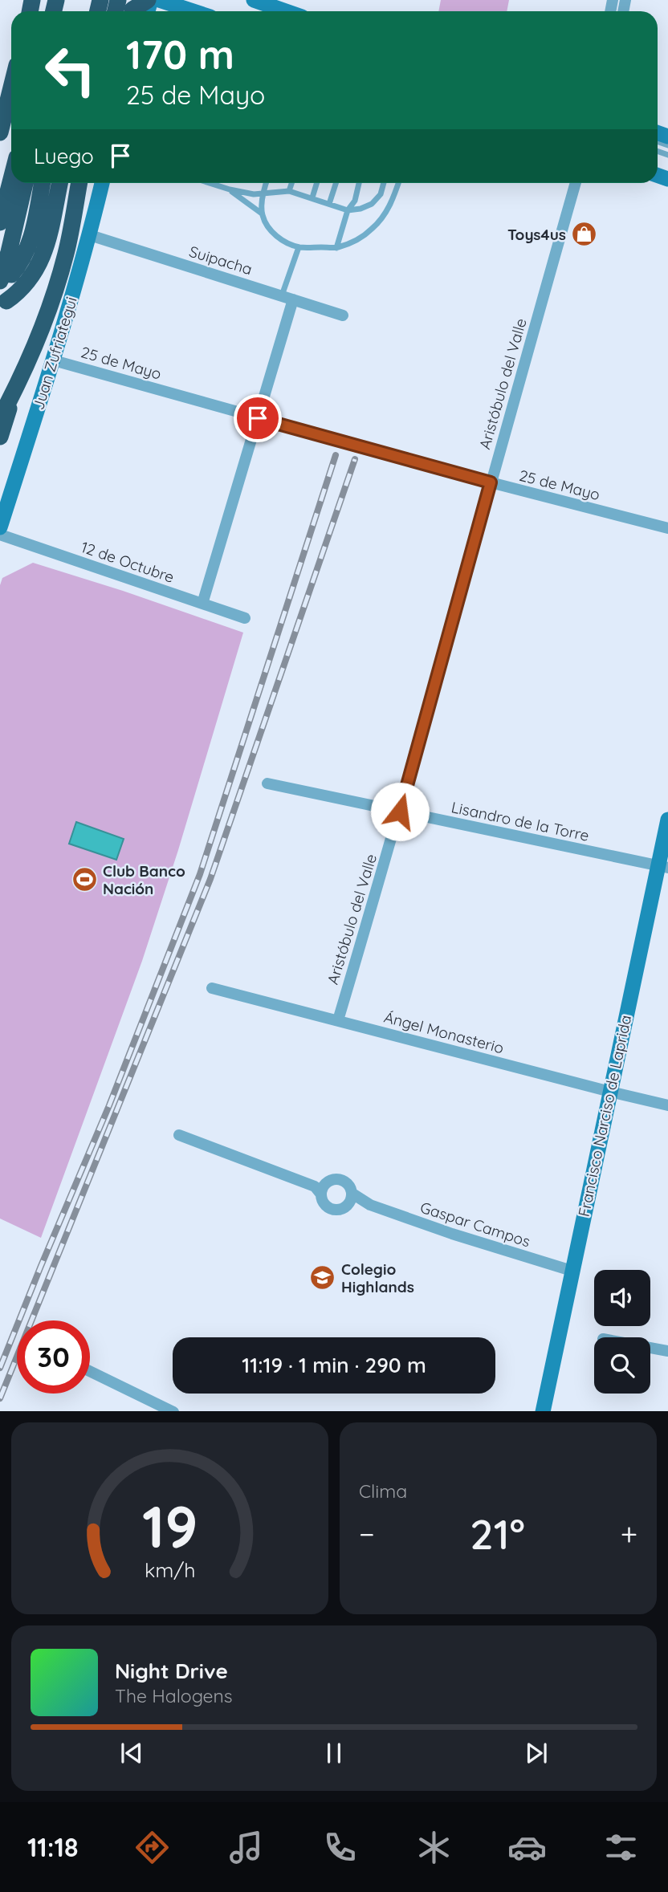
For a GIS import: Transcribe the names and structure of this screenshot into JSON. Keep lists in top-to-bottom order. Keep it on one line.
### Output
{"streets":{"street":["Suipacha","Juan Zufriategui","25 de Mayo","Aristóbulo del Valle","12 de Octubre","Lisandro de la Torre","Ángel Monasterio","Francisco Narciso de Laprida","Gaspar Campos"]},"crossings":[["Suipacha","Juan Zufriategui"],["Juan Zufriategui","25 de Mayo"],["25 de Mayo","Aristóbulo del Valle"],["Aristóbulo del Valle","Lisandro de la Torre"],["Aristóbulo del Valle","Ángel Monasterio"],["Lisandro de la Torre","Francisco Narciso de Laprida"],["Ángel Monasterio","Francisco Narciso de Laprida"],["Francisco Narciso de Laprida","Gaspar Campos"]],"places":{"shop":["Toys4us"],"sports":["Club Banco Nación"],"school or university":["Colegio Highlands"]},"page":{"turn":["170 m","25 de Mayo"],"then":"Luego","limit":"30","trip":"11:19 · 1 min · 290 m","tile":"Clima","heat":["−","21°","+"],"song":["Night Drive","The Halogens"],"tabs":"11:18","gauge":["19","km/h"]}}
